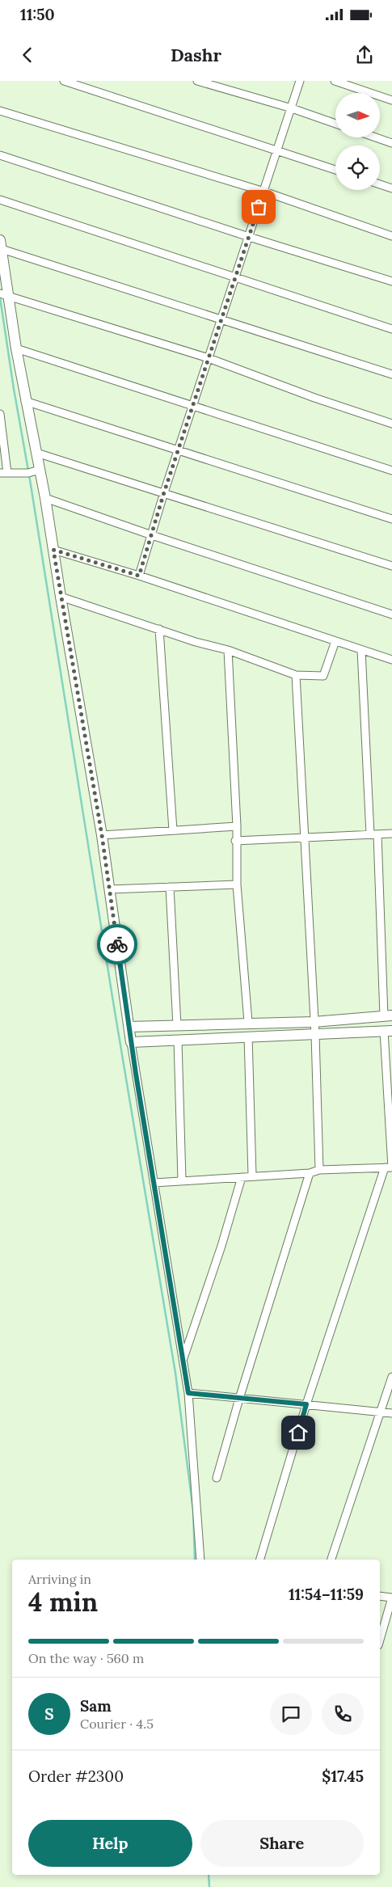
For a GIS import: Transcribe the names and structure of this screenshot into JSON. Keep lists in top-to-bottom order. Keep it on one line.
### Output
{"north":"right","page":{"status":"11:50","header":"Dashr","heading":["4 min","Arriving in","11:54–11:59"],"panel":["Sam","Courier · 4.5","Order #2300","$17.45"],"bar":"On the way · 560 m","round":"S","buttons":["Help","Share"]}}
